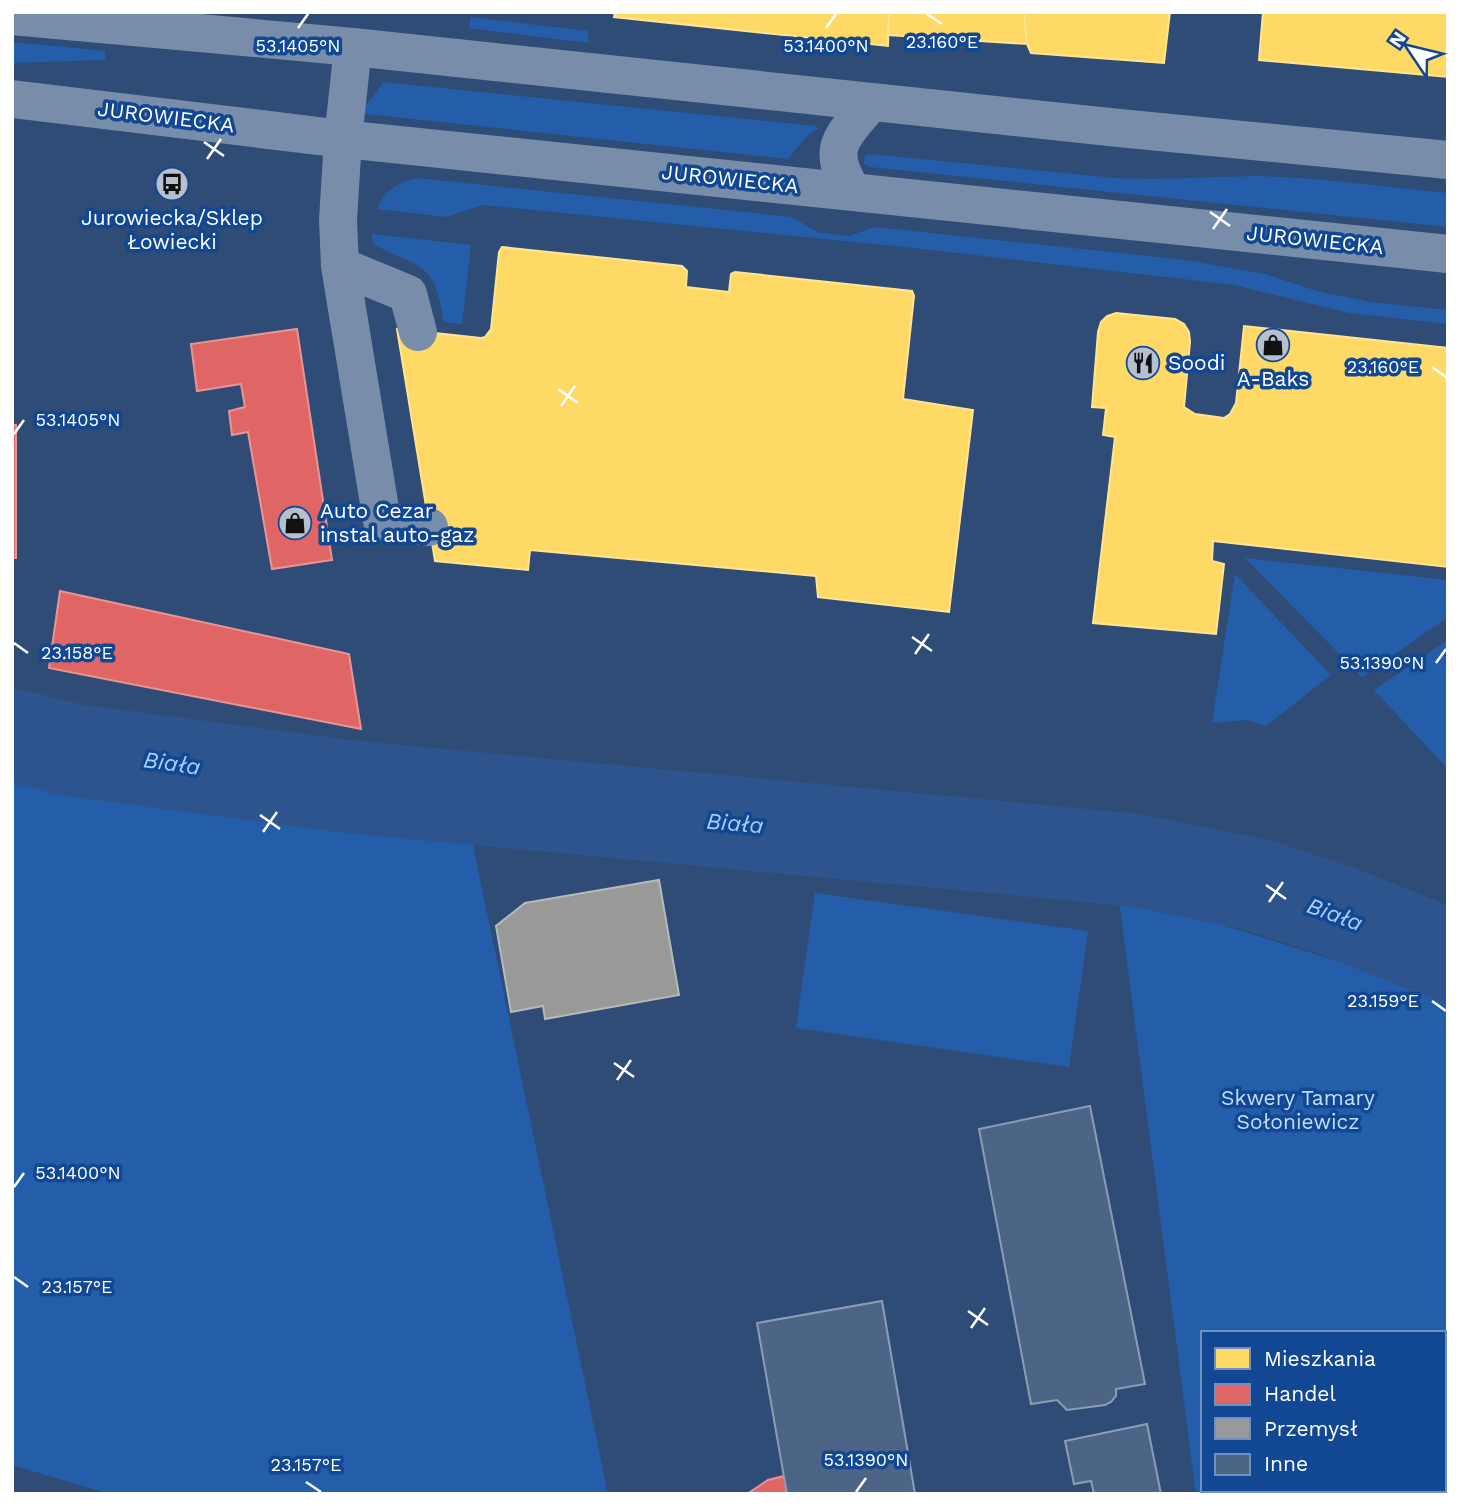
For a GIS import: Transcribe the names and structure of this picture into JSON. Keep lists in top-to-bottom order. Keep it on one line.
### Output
{"streets":{"street":["JUROWIECKA"]},"water":["Biała"],"parks":["Skwery Tamary Sołoniewicz"],"places":{"bus stop":["Jurowiecka/Sklep Łowiecki"],"shop":["A-Baks","Auto Cezar instal auto-gaz"],"restaurant":["Soodi"]},"legend":["Mieszkania","Handel","Przemysł","Inne"],"north":"top left","coordinates":["23.160°E","53.1405°N","53.1400°N","23.158°E","53.1390°N","23.159°E","23.157°E"]}
